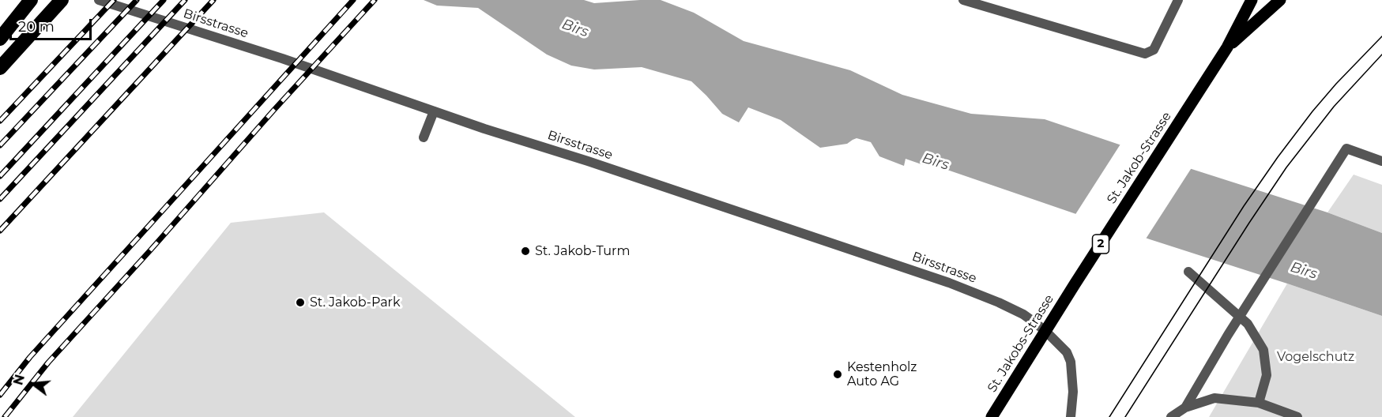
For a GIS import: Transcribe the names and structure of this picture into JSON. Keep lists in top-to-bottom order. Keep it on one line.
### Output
{"streets":{"main road":["St. Jakob-Strasse","2","St. Jakobs-Strasse"],"street":["Birsstrasse"]},"crossings":[["Birsstrasse","St. Jakobs-Strasse"],["St. Jakob-Strasse","St. Jakobs-Strasse"]],"water":["Birs"],"parks":["Vogelschutz"],"places":["St. Jakob-Turm","St. Jakob-Park","Kestenholz Auto AG"],"scale_bar":"20 m","north":"left"}
